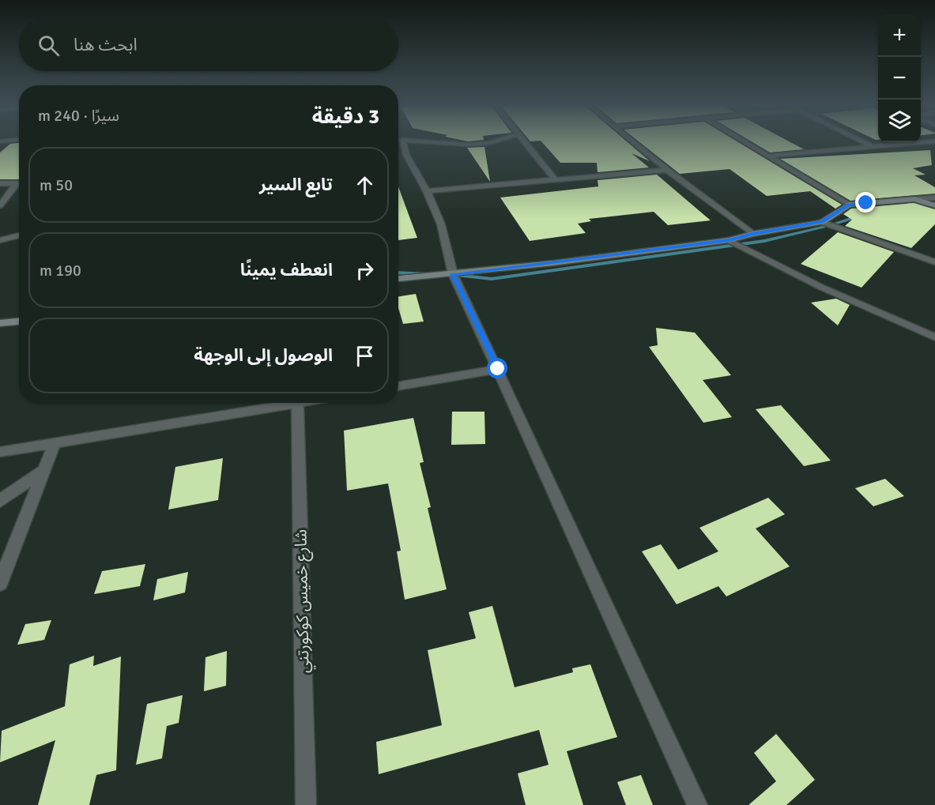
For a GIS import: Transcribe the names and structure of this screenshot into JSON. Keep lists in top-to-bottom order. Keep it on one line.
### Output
{"streets":{"street":["شارع خميس كوكورتني"]},"page":{"map_buttons":["+","−"],"search":"ابحث هنا","heading":["3 دقيقة","سيرًا · 240 m"],"list":[["تابع السير","50 m"],["انعطف يمينًا","190 m"],"الوصول إلى الوجهة"]}}
